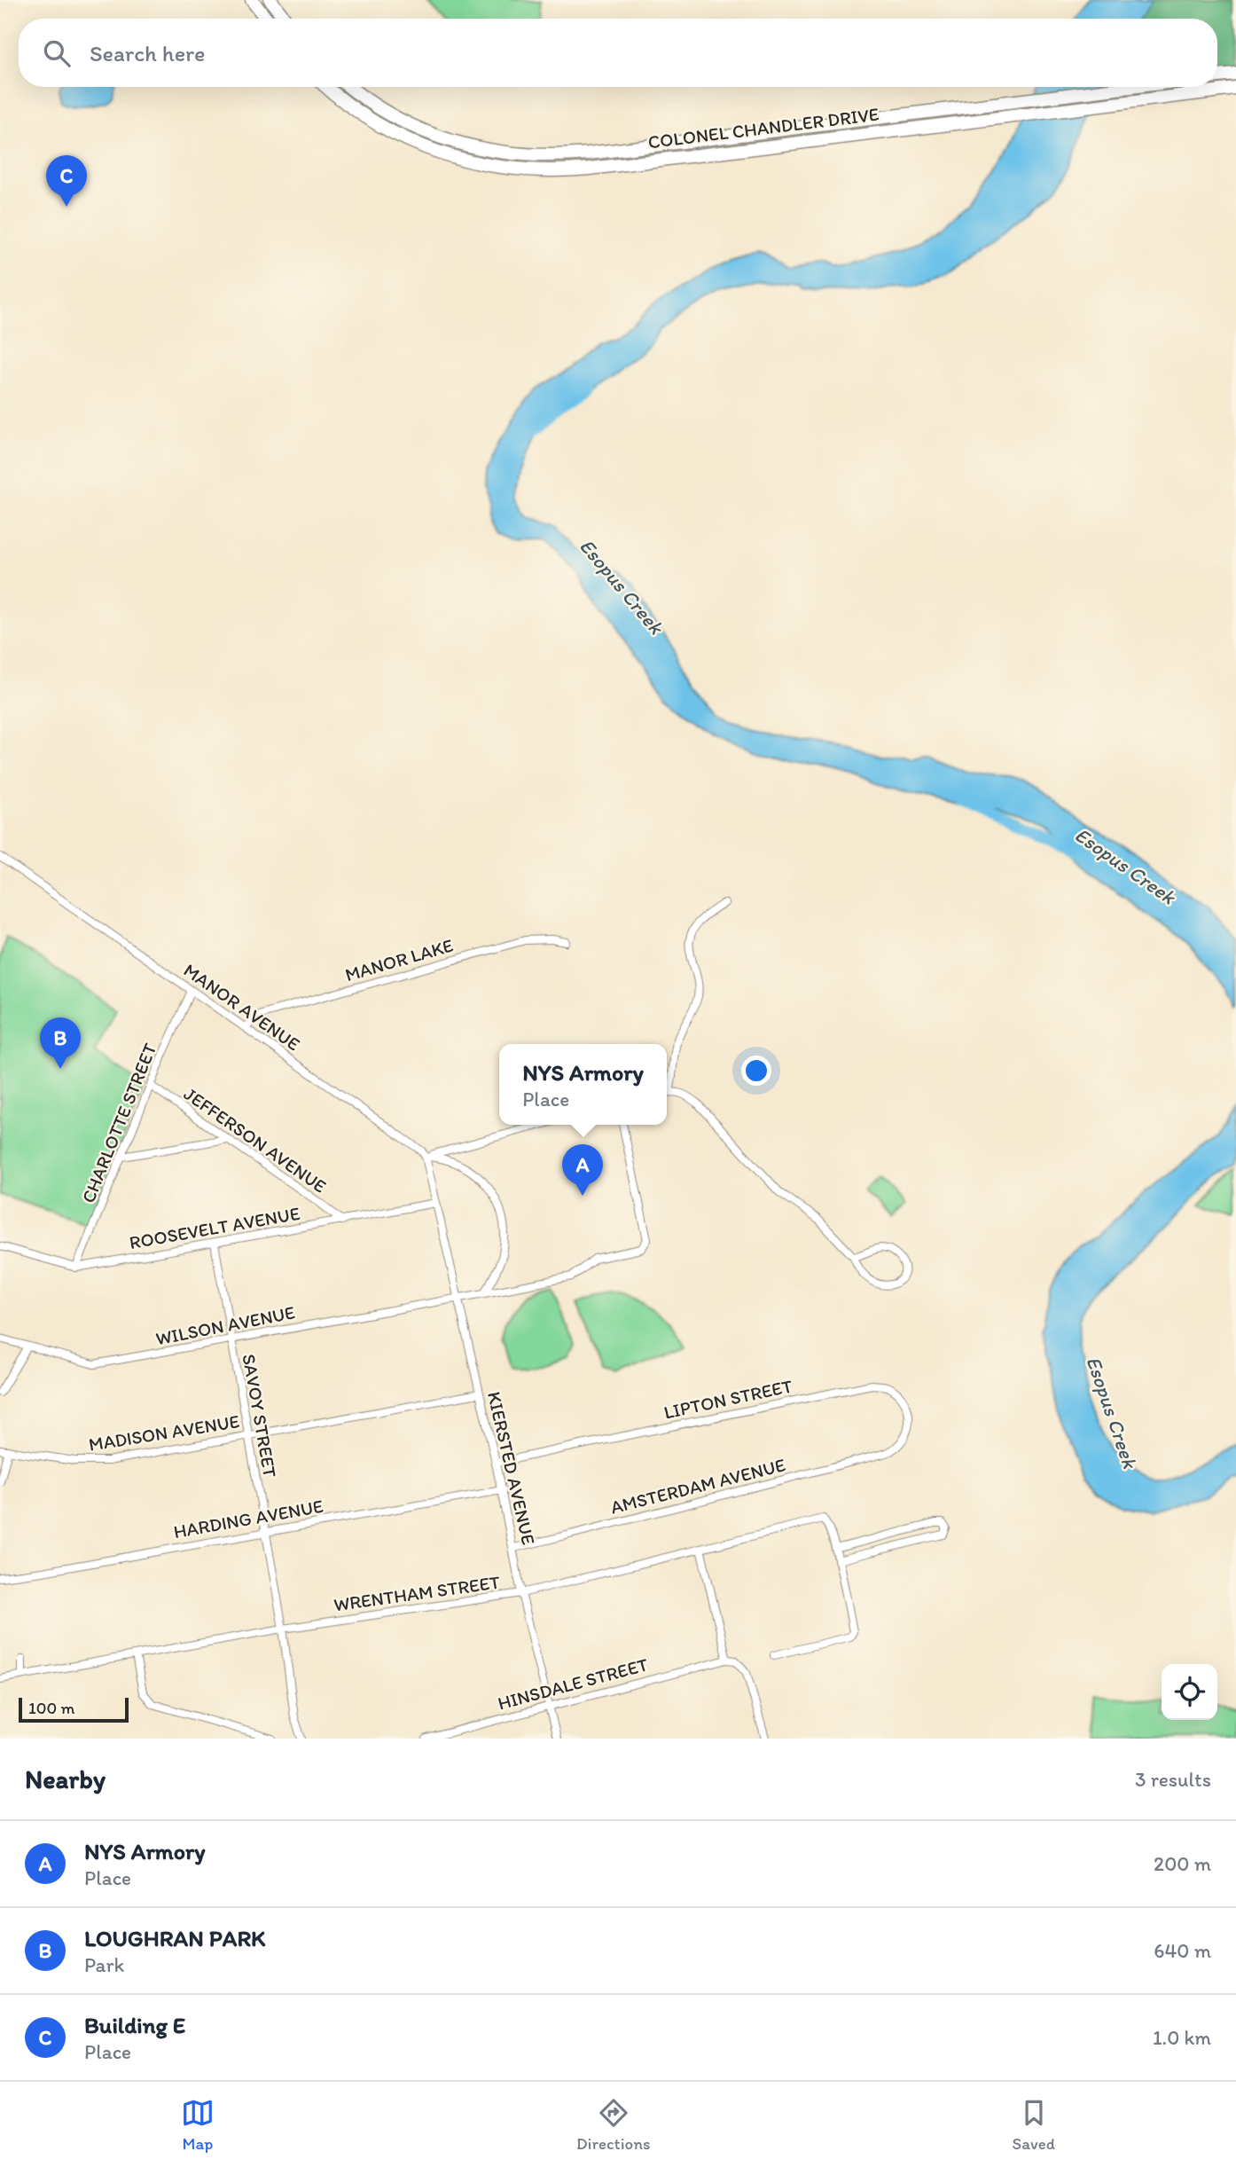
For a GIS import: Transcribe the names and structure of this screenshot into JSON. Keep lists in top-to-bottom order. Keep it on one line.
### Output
{"streets":{"highway":["COLONEL CHANDLER DRIVE"],"street":["MANOR LAKE","MANOR AVENUE","CHARLOTTE STREET","JEFFERSON AVENUE","ROOSEVELT AVENUE","WILSON AVENUE","LIPTON STREET","SAVOY STREET","MADISON AVENUE","KIERSTED AVENUE","AMSTERDAM AVENUE","HARDING AVENUE","WRENTHAM STREET","HINSDALE STREET"]},"crossings":[["MANOR LAKE","MANOR AVENUE"],["MANOR AVENUE","CHARLOTTE STREET"],["CHARLOTTE STREET","JEFFERSON AVENUE"],["CHARLOTTE STREET","ROOSEVELT AVENUE"],["JEFFERSON AVENUE","ROOSEVELT AVENUE"],["ROOSEVELT AVENUE","SAVOY STREET"],["ROOSEVELT AVENUE","KIERSTED AVENUE"],["WILSON AVENUE","SAVOY STREET"],["WILSON AVENUE","KIERSTED AVENUE"],["LIPTON STREET","KIERSTED AVENUE"],["LIPTON STREET","AMSTERDAM AVENUE"],["SAVOY STREET","MADISON AVENUE"],["SAVOY STREET","HARDING AVENUE"],["SAVOY STREET","WRENTHAM STREET"],["MADISON AVENUE","KIERSTED AVENUE"],["KIERSTED AVENUE","AMSTERDAM AVENUE"],["KIERSTED AVENUE","HARDING AVENUE"],["KIERSTED AVENUE","WRENTHAM STREET"],["KIERSTED AVENUE","HINSDALE STREET"]],"water":["Esopus Creek"],"scale_bar":"100 m","page":{"search":"Search here","pins":["C","B","A"],"popup":["NYS Armory","Place"],"scale":"100 m","heading":["Nearby","3 results"],"list":[{"mark":"A","name":"NYS Armory","note":"Place","value":"200 m"},{"mark":"B","name":"LOUGHRAN PARK","note":"Park","value":"640 m"},{"mark":"C","name":"Building E","note":"Place","value":"1.0 km"}],"nav":["Map","Directions","Saved"]}}
